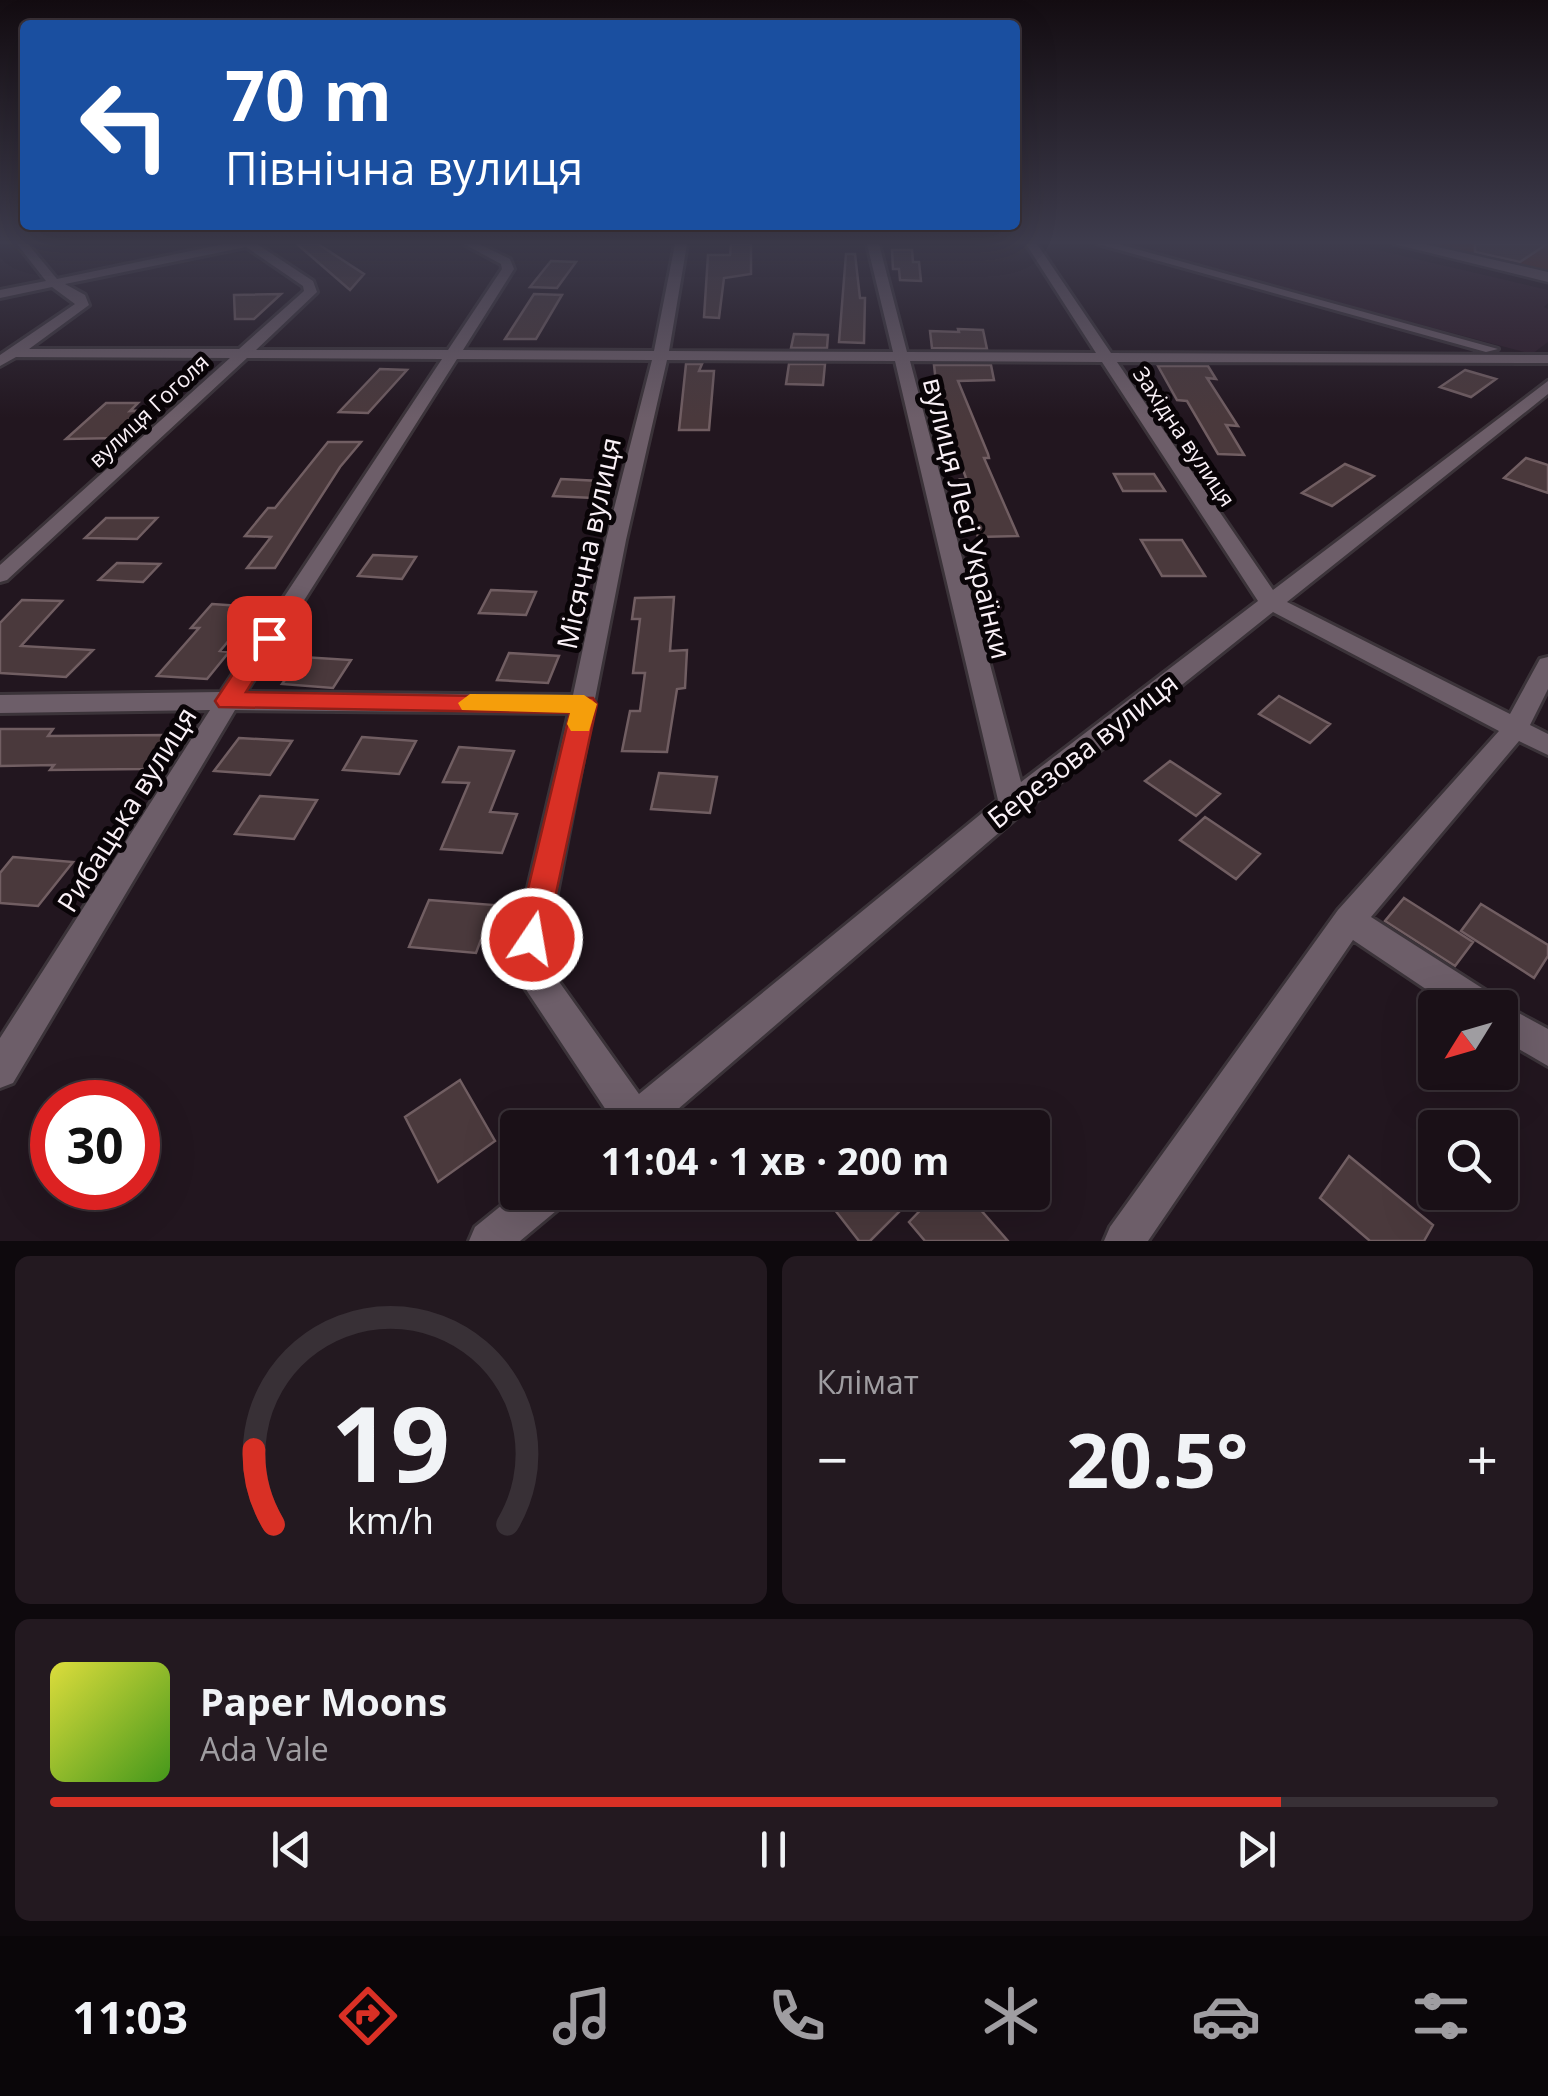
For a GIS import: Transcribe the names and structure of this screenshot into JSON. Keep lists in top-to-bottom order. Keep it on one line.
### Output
{"streets":{"street":["вулиця Гоголя","Західна вулиця","вулиця Лесі Українки","Місячна вулиця","Березова вулиця","Рибацька вулиця"]},"crossings":[["Західна вулиця","Березова вулиця"],["вулиця Лесі Українки","Березова вулиця"]],"north":"bottom left","page":{"turn":["70 m","Північна вулиця"],"limit":"30","trip":"11:04 · 1 хв · 200 m","tile":"Клімат","heat":["−","20.5°","+"],"song":["Paper Moons","Ada Vale"],"tabs":"11:03","gauge":["19","km/h"]}}
